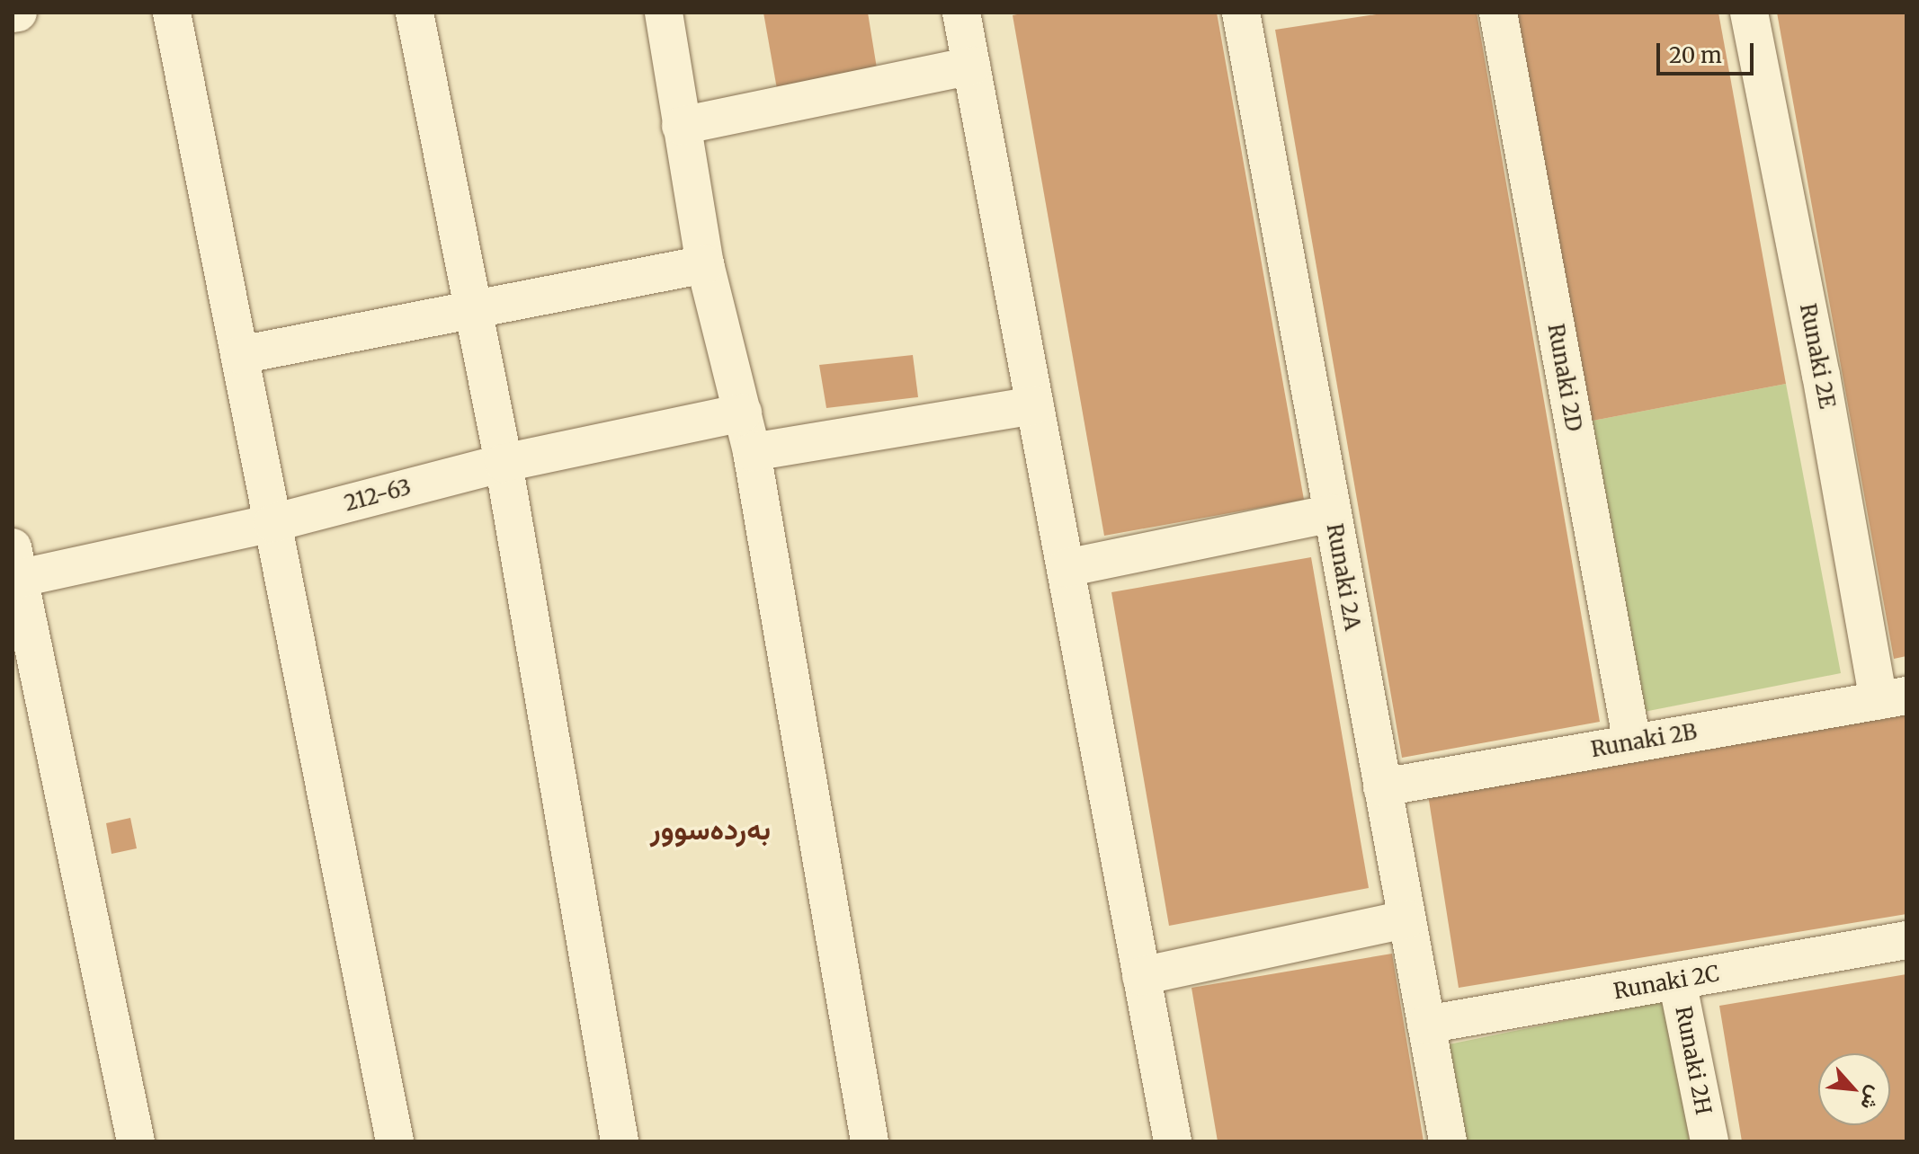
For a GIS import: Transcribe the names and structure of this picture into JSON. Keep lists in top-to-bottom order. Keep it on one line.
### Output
{"streets":{"street":["Runaki 2E","Runaki 2D","212-63","Runaki 2A","Runaki 2B","Runaki 2C","Runaki 2H"]},"crossings":[["Runaki 2E","Runaki 2B"],["Runaki 2D","Runaki 2B"],["Runaki 2A","Runaki 2B"],["Runaki 2A","Runaki 2C"],["Runaki 2C","Runaki 2H"]],"districts":["بەردەسوور"],"scale_bar":"20 m","north":"bottom right"}
